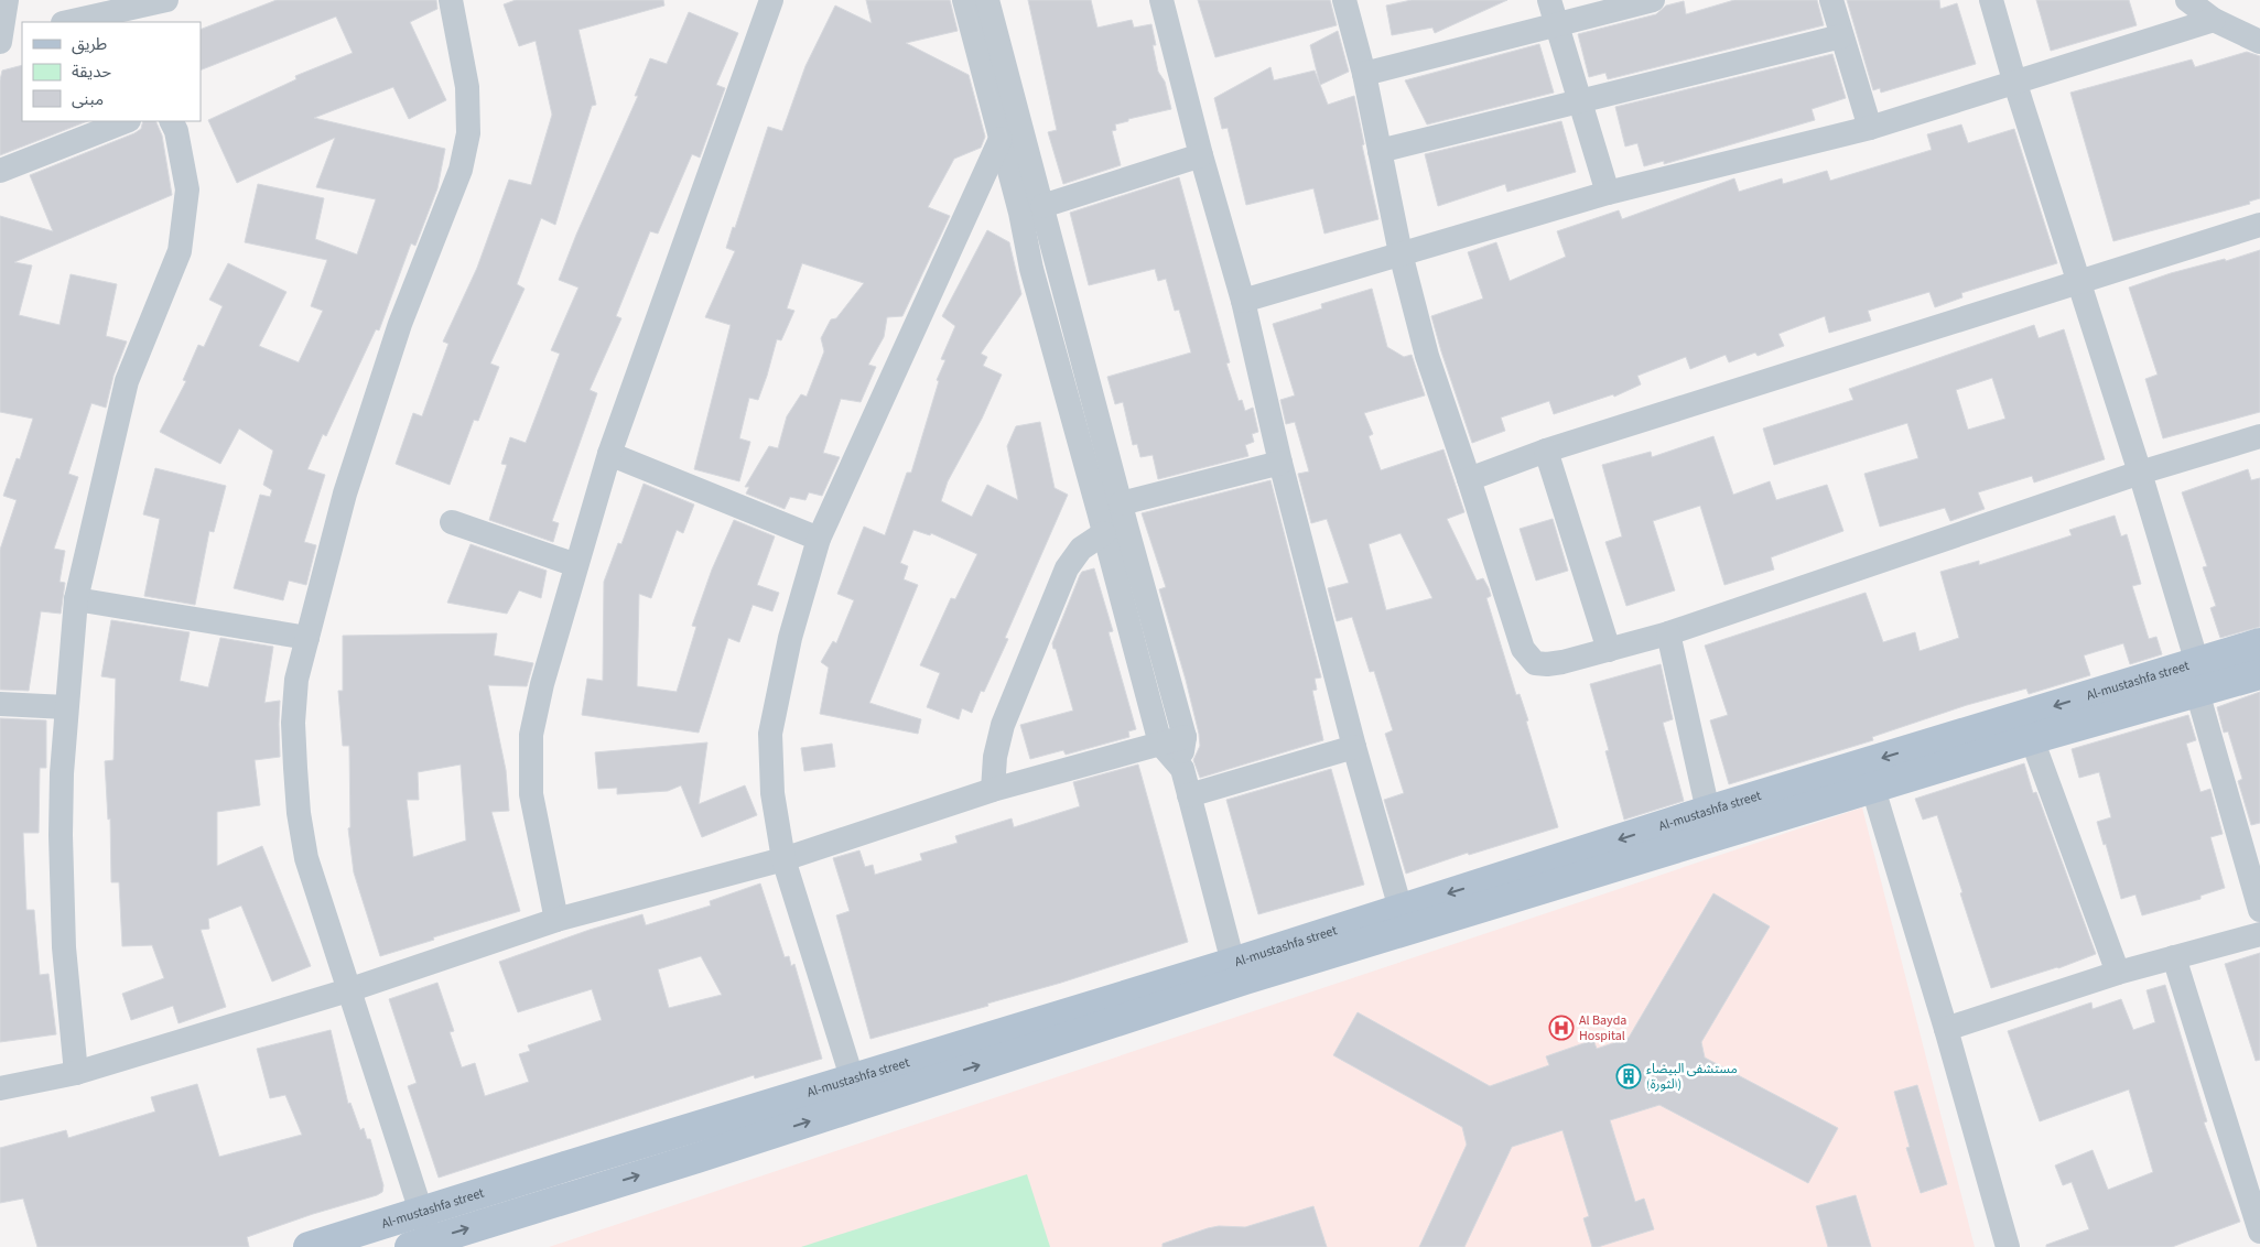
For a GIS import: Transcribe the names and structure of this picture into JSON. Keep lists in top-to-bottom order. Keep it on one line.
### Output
{"streets":{"main road":["Al-mustashfa street"]},"places":{"hospital":["Al Bayda Hospital"],"building":["مستشفى البيضاء (الثورة)"]},"legend":["طريق","حديقة","مبنى"]}
